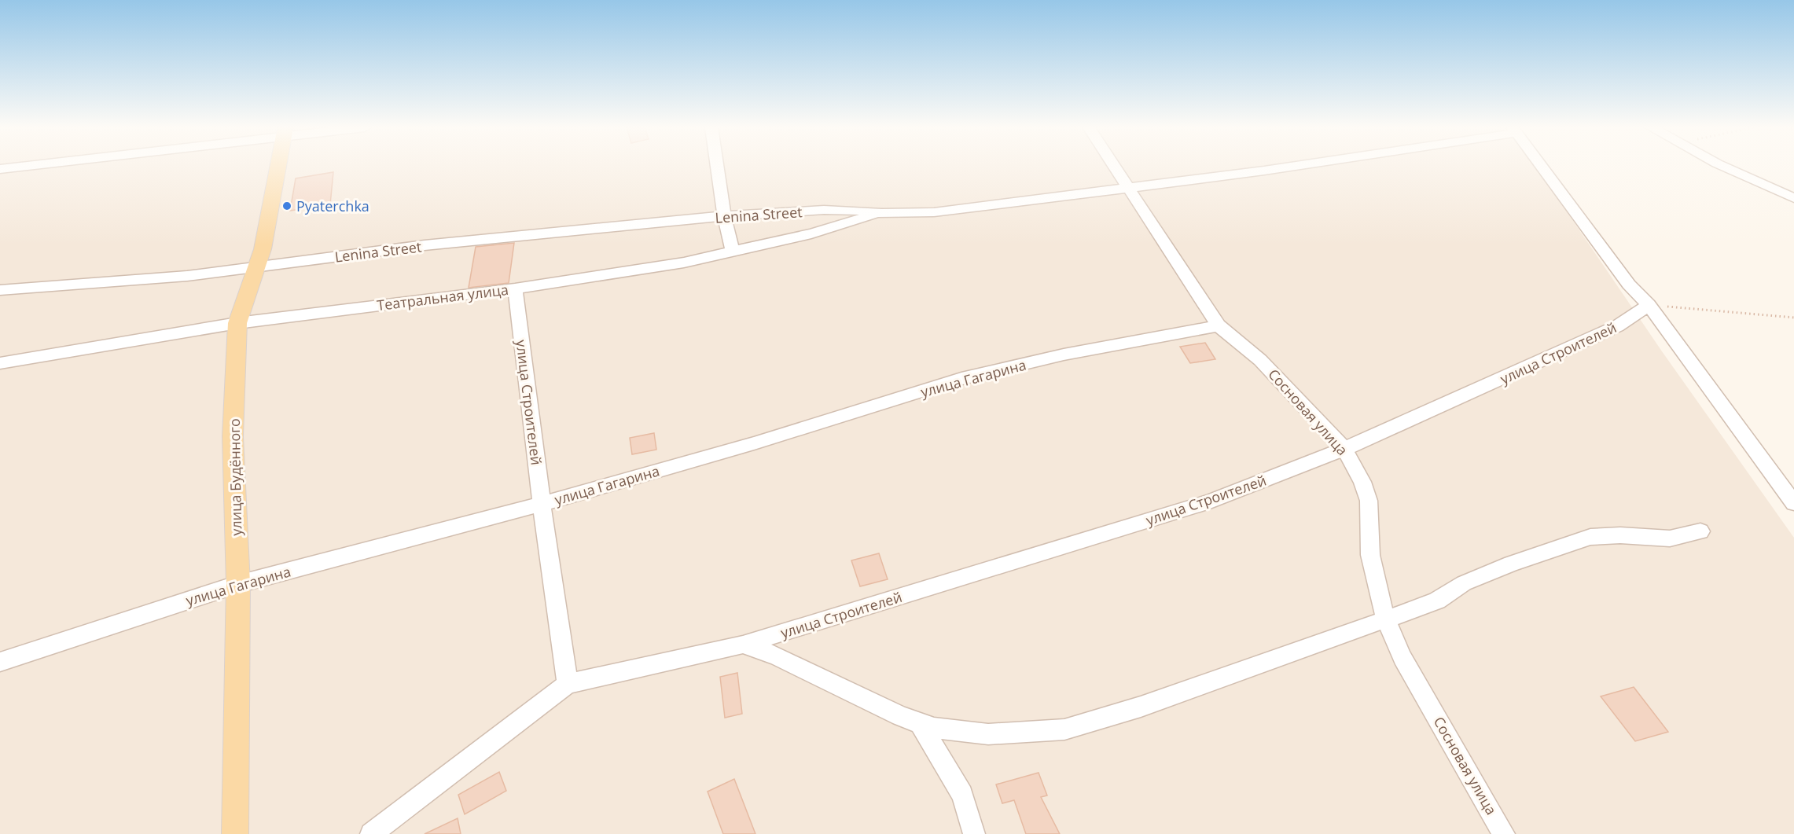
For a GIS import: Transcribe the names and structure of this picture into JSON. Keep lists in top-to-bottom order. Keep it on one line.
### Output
{"streets":{"main road":["улица Будённого"],"street":["Lenina Street","Театральная улица","улица Строителей","улица Гагарина","Сосновая улица"]},"crossings":[["Lenina Street","Театральная улица"],["Lenina Street","Сосновая улица"],["Lenina Street","улица Будённого"],["Театральная улица","улица Строителей"],["Театральная улица","улица Будённого"],["улица Строителей","улица Гагарина"],["улица Строителей","Сосновая улица"],["улица Гагарина","Сосновая улица"],["улица Гагарина","улица Будённого"]],"places":["Pyaterchka"]}
